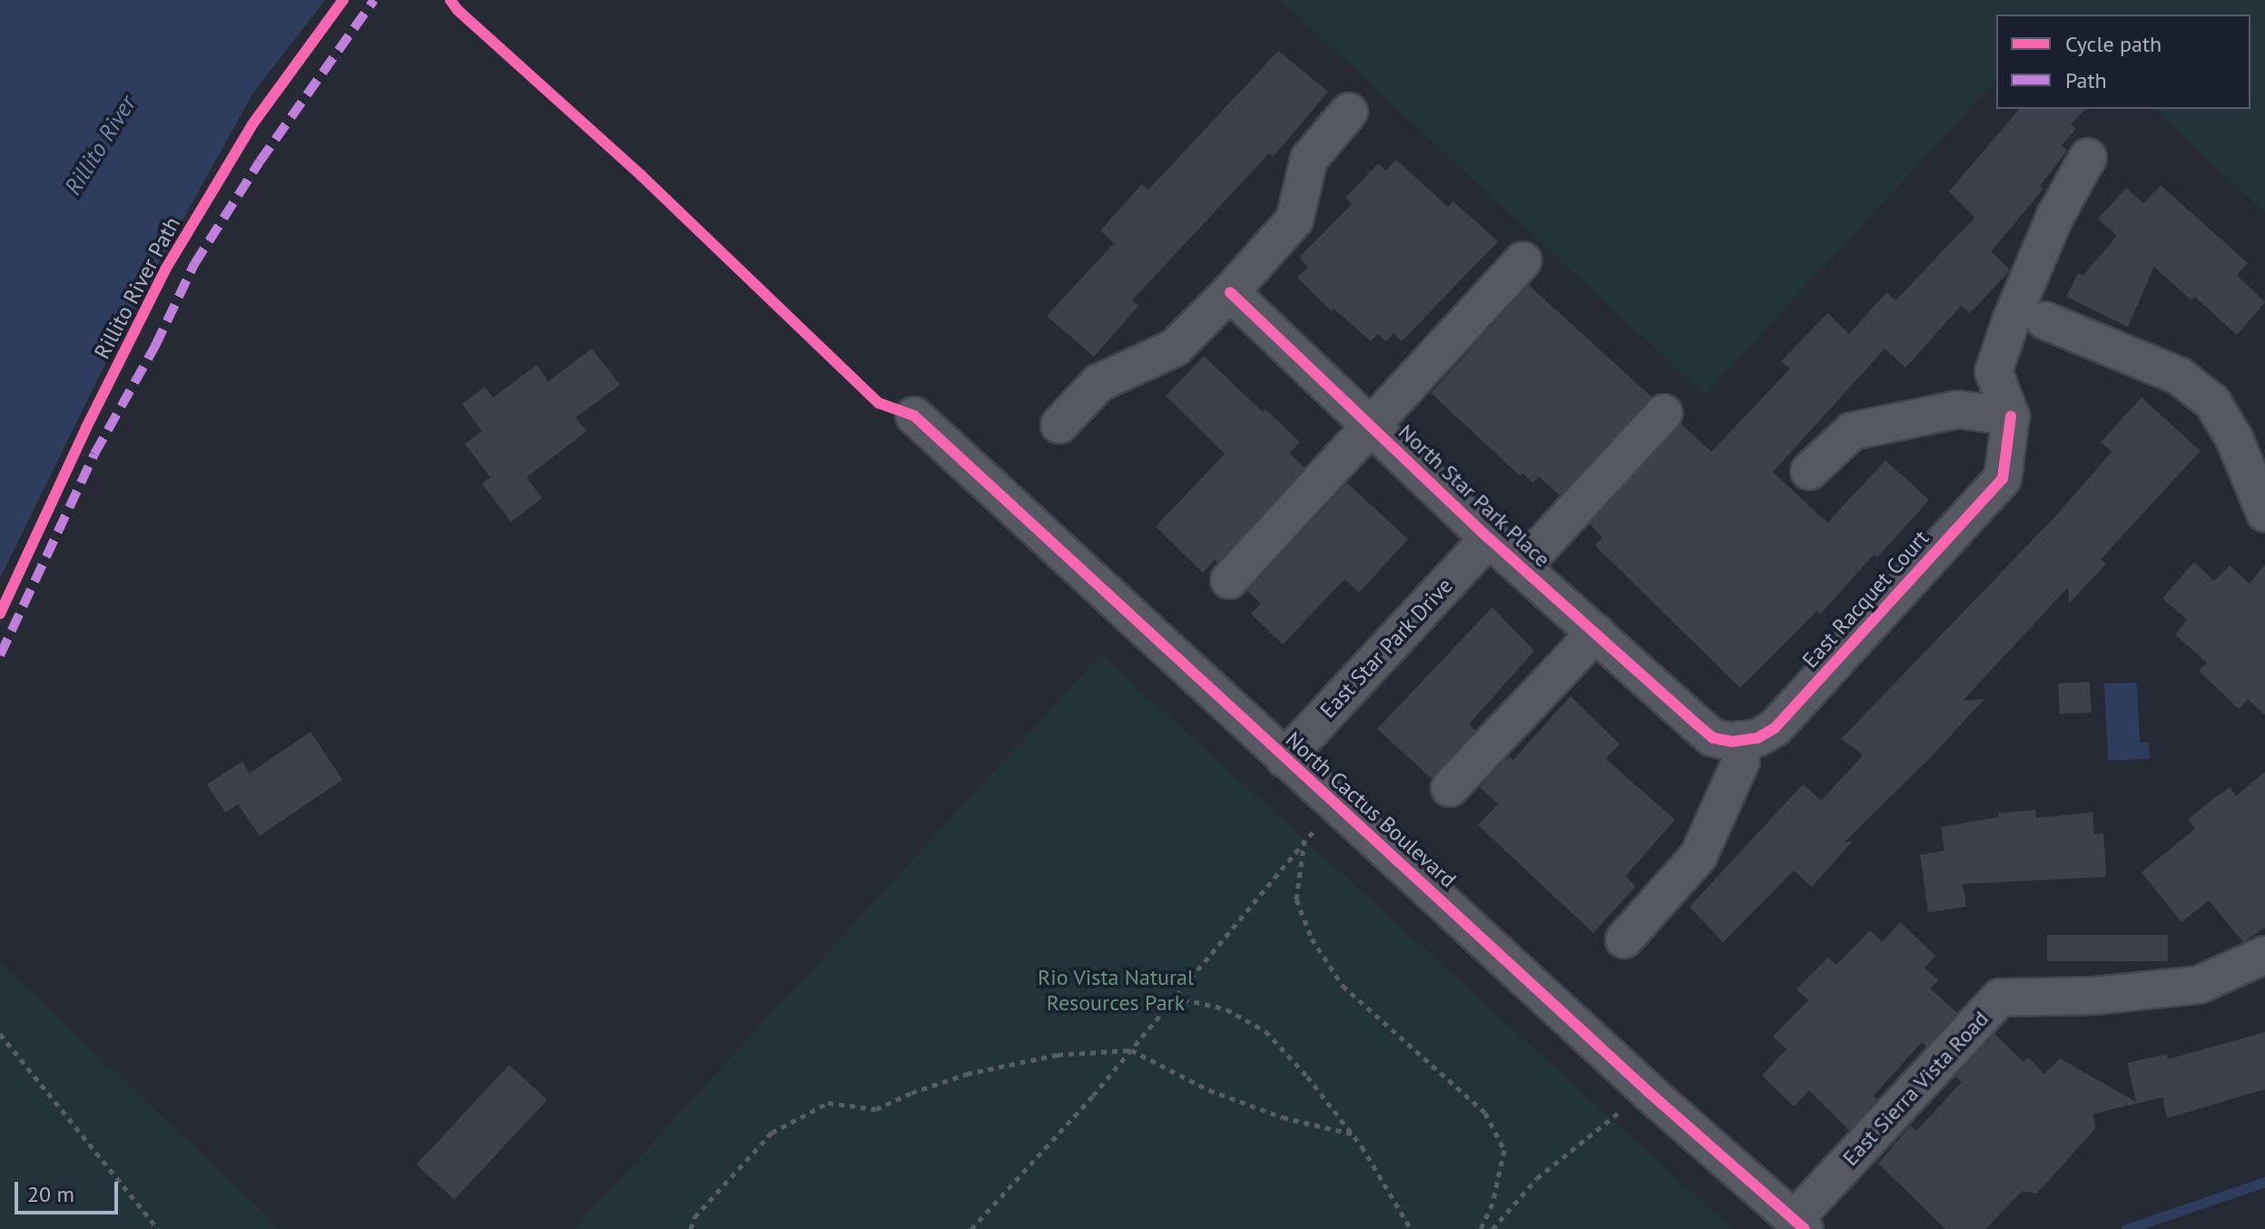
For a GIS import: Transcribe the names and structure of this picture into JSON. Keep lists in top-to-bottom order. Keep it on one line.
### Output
{"streets":{"street":["North Star Park Place","East Racquet Court","East Star Park Drive","North Cactus Boulevard","East Sierra Vista Road"],"cycle path":["Rillito River Path"]},"crossings":[["North Star Park Place","East Racquet Court"],["North Star Park Place","East Star Park Drive"],["East Star Park Drive","North Cactus Boulevard"],["North Cactus Boulevard","East Sierra Vista Road"]],"water":["Rillito River"],"parks":["Rio Vista Natural Resources Park"],"legend":["Cycle path","Path"],"scale_bar":"20 m"}
